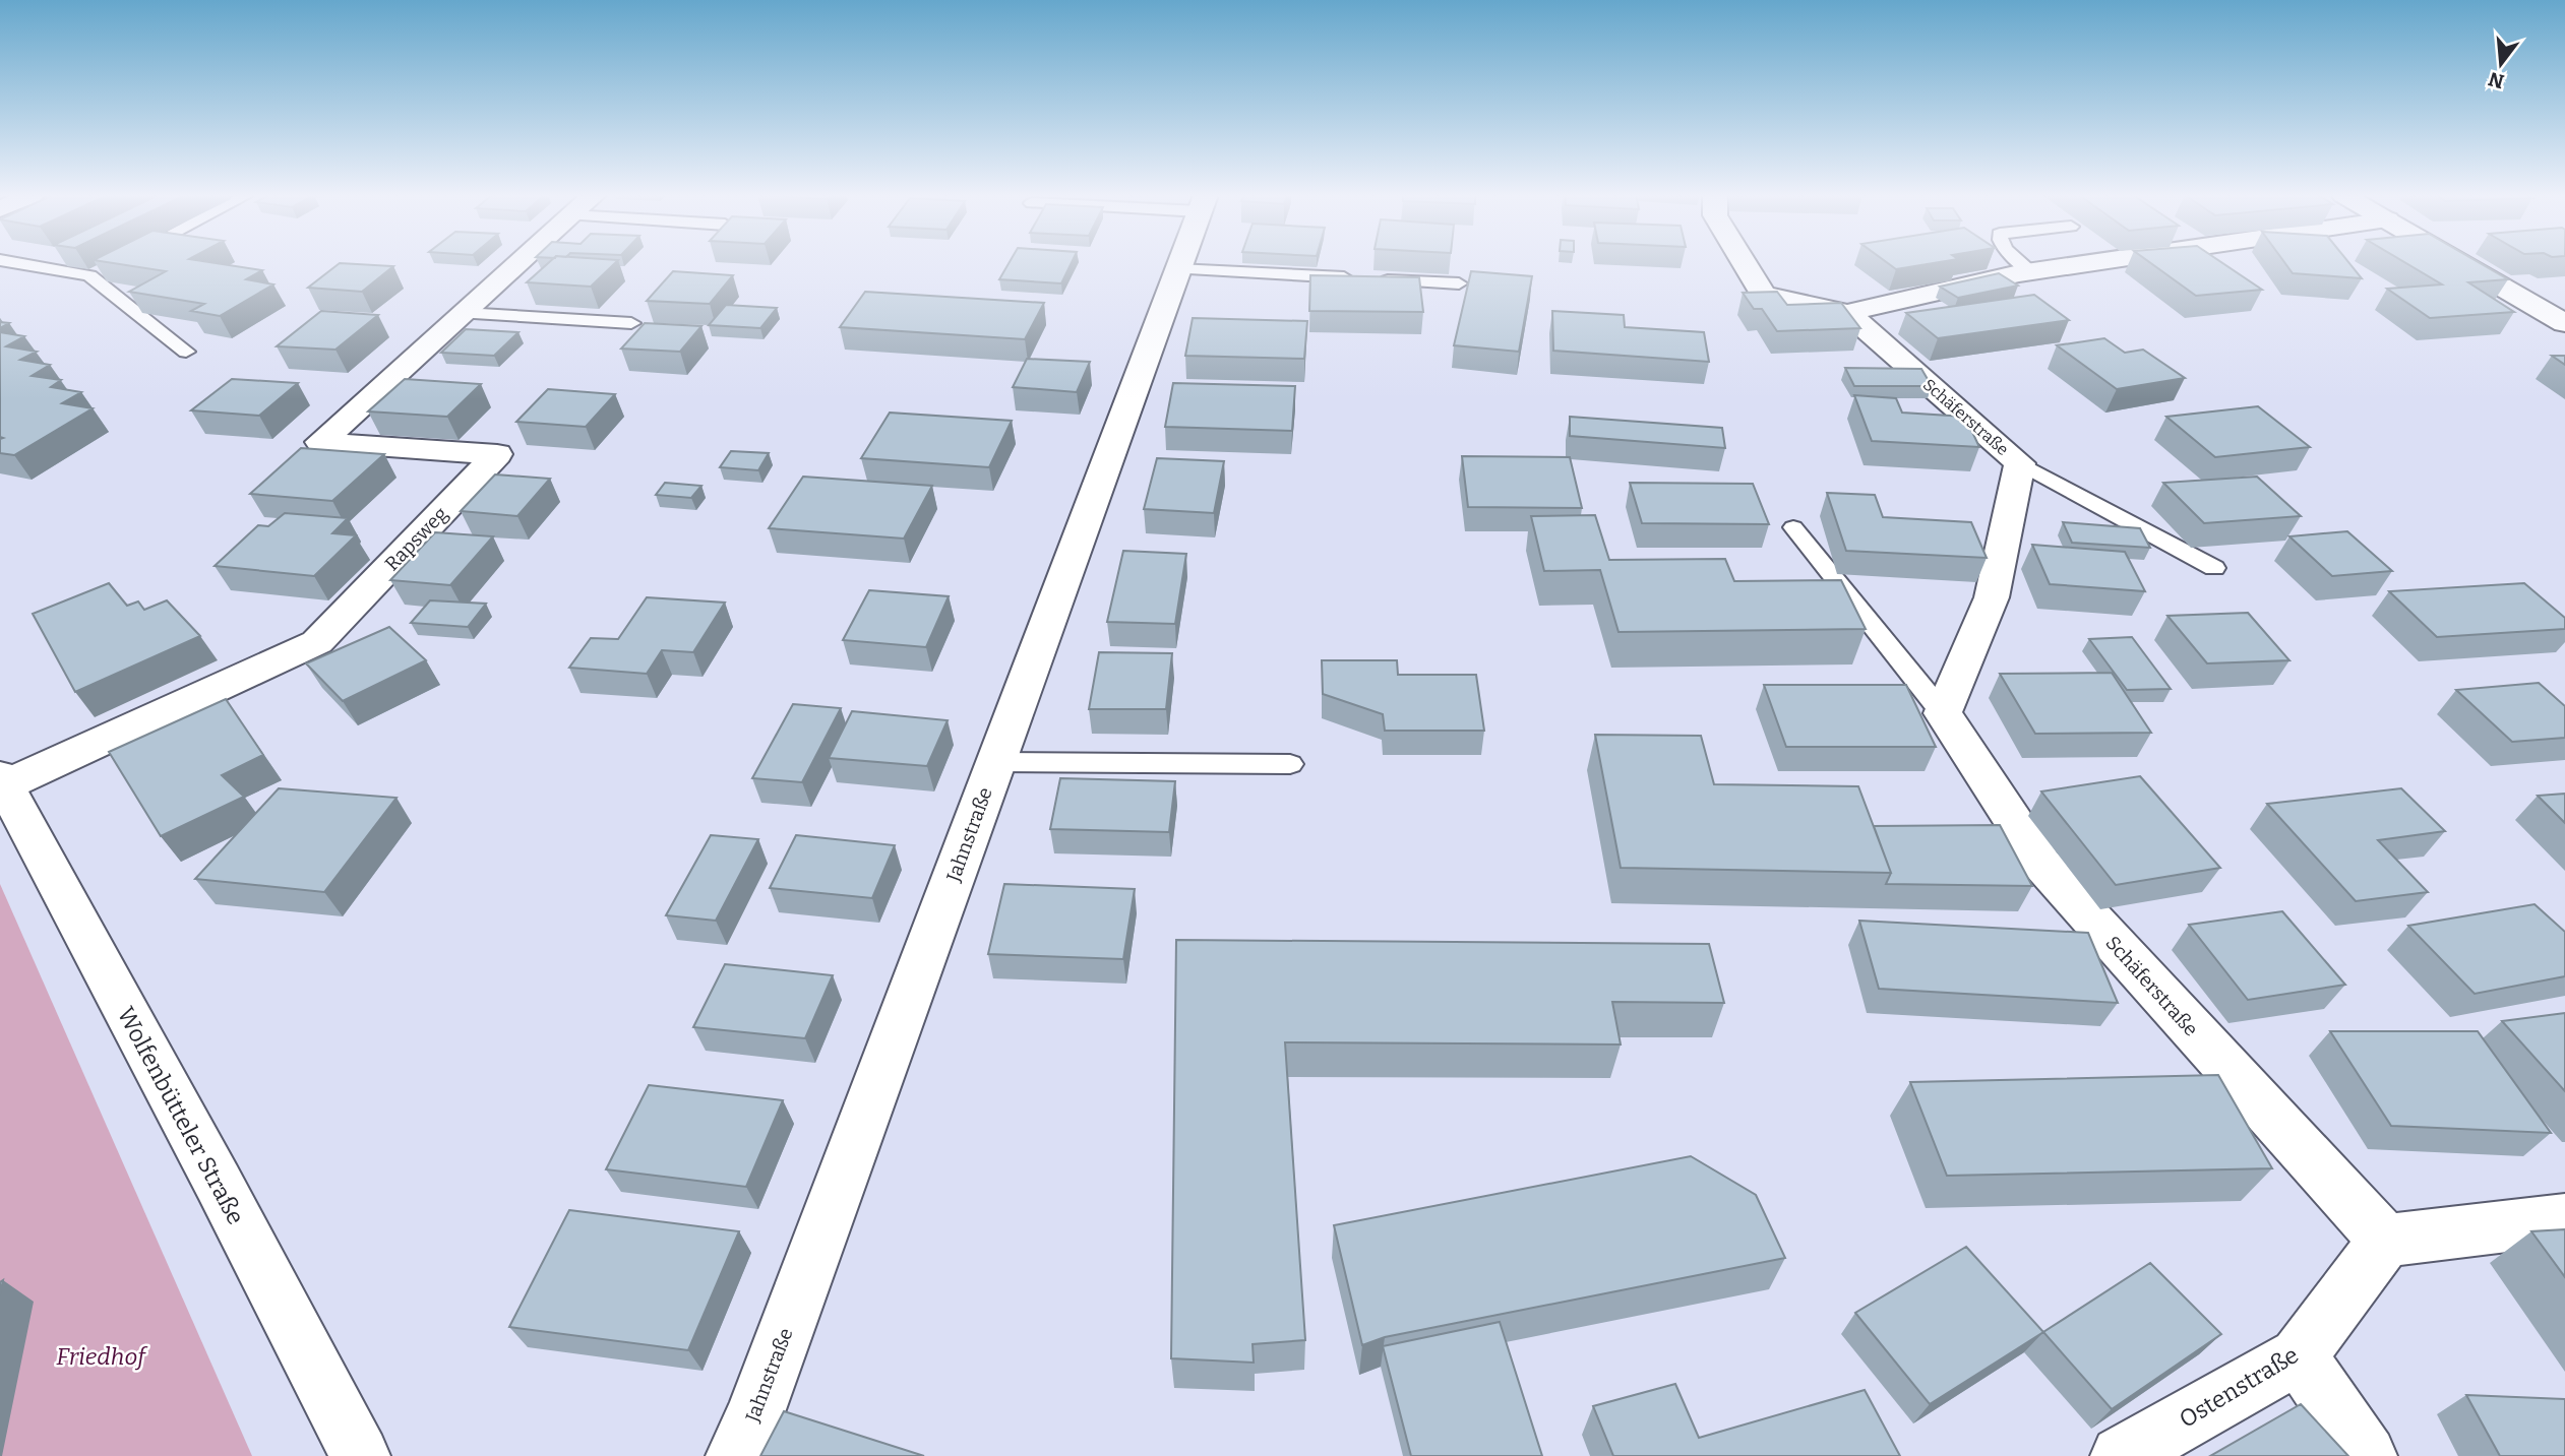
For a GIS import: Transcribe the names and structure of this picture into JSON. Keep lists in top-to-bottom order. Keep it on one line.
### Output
{"streets":{"street":["Schäferstraße","Rapsweg","Jahnstraße","Wolfenbütteler Straße","Ostenstraße"]},"crossings":[["Schäferstraße","Ostenstraße"],["Rapsweg","Wolfenbütteler Straße"]],"parks":["Friedhof"],"north":"bottom"}
